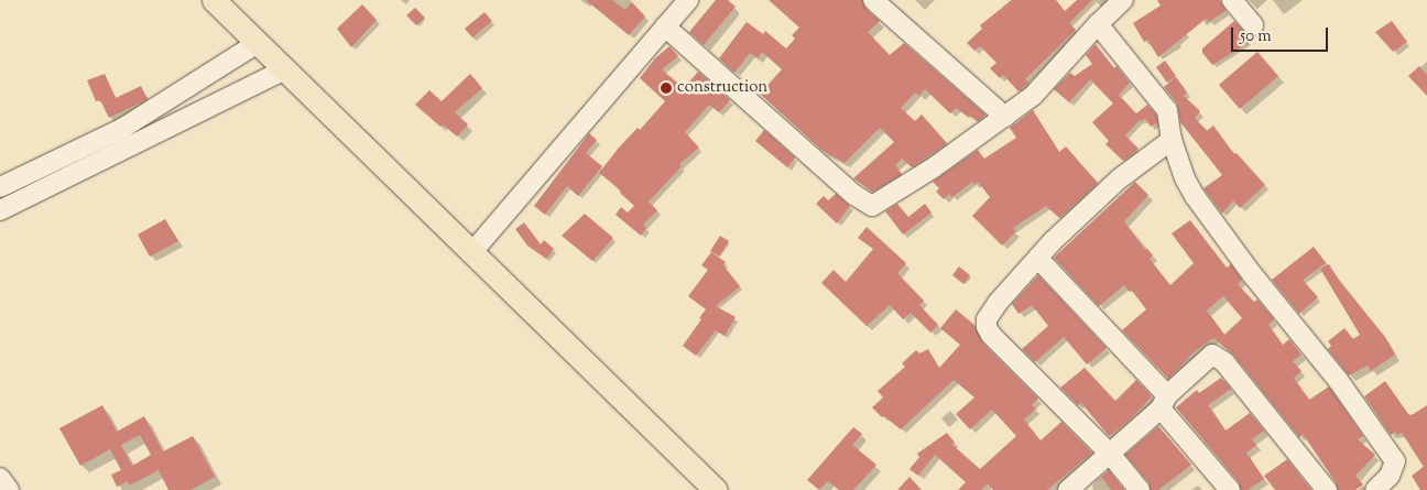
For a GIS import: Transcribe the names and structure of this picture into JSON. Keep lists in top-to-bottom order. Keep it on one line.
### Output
{"places":["construction"],"scale_bar":"50 m"}
